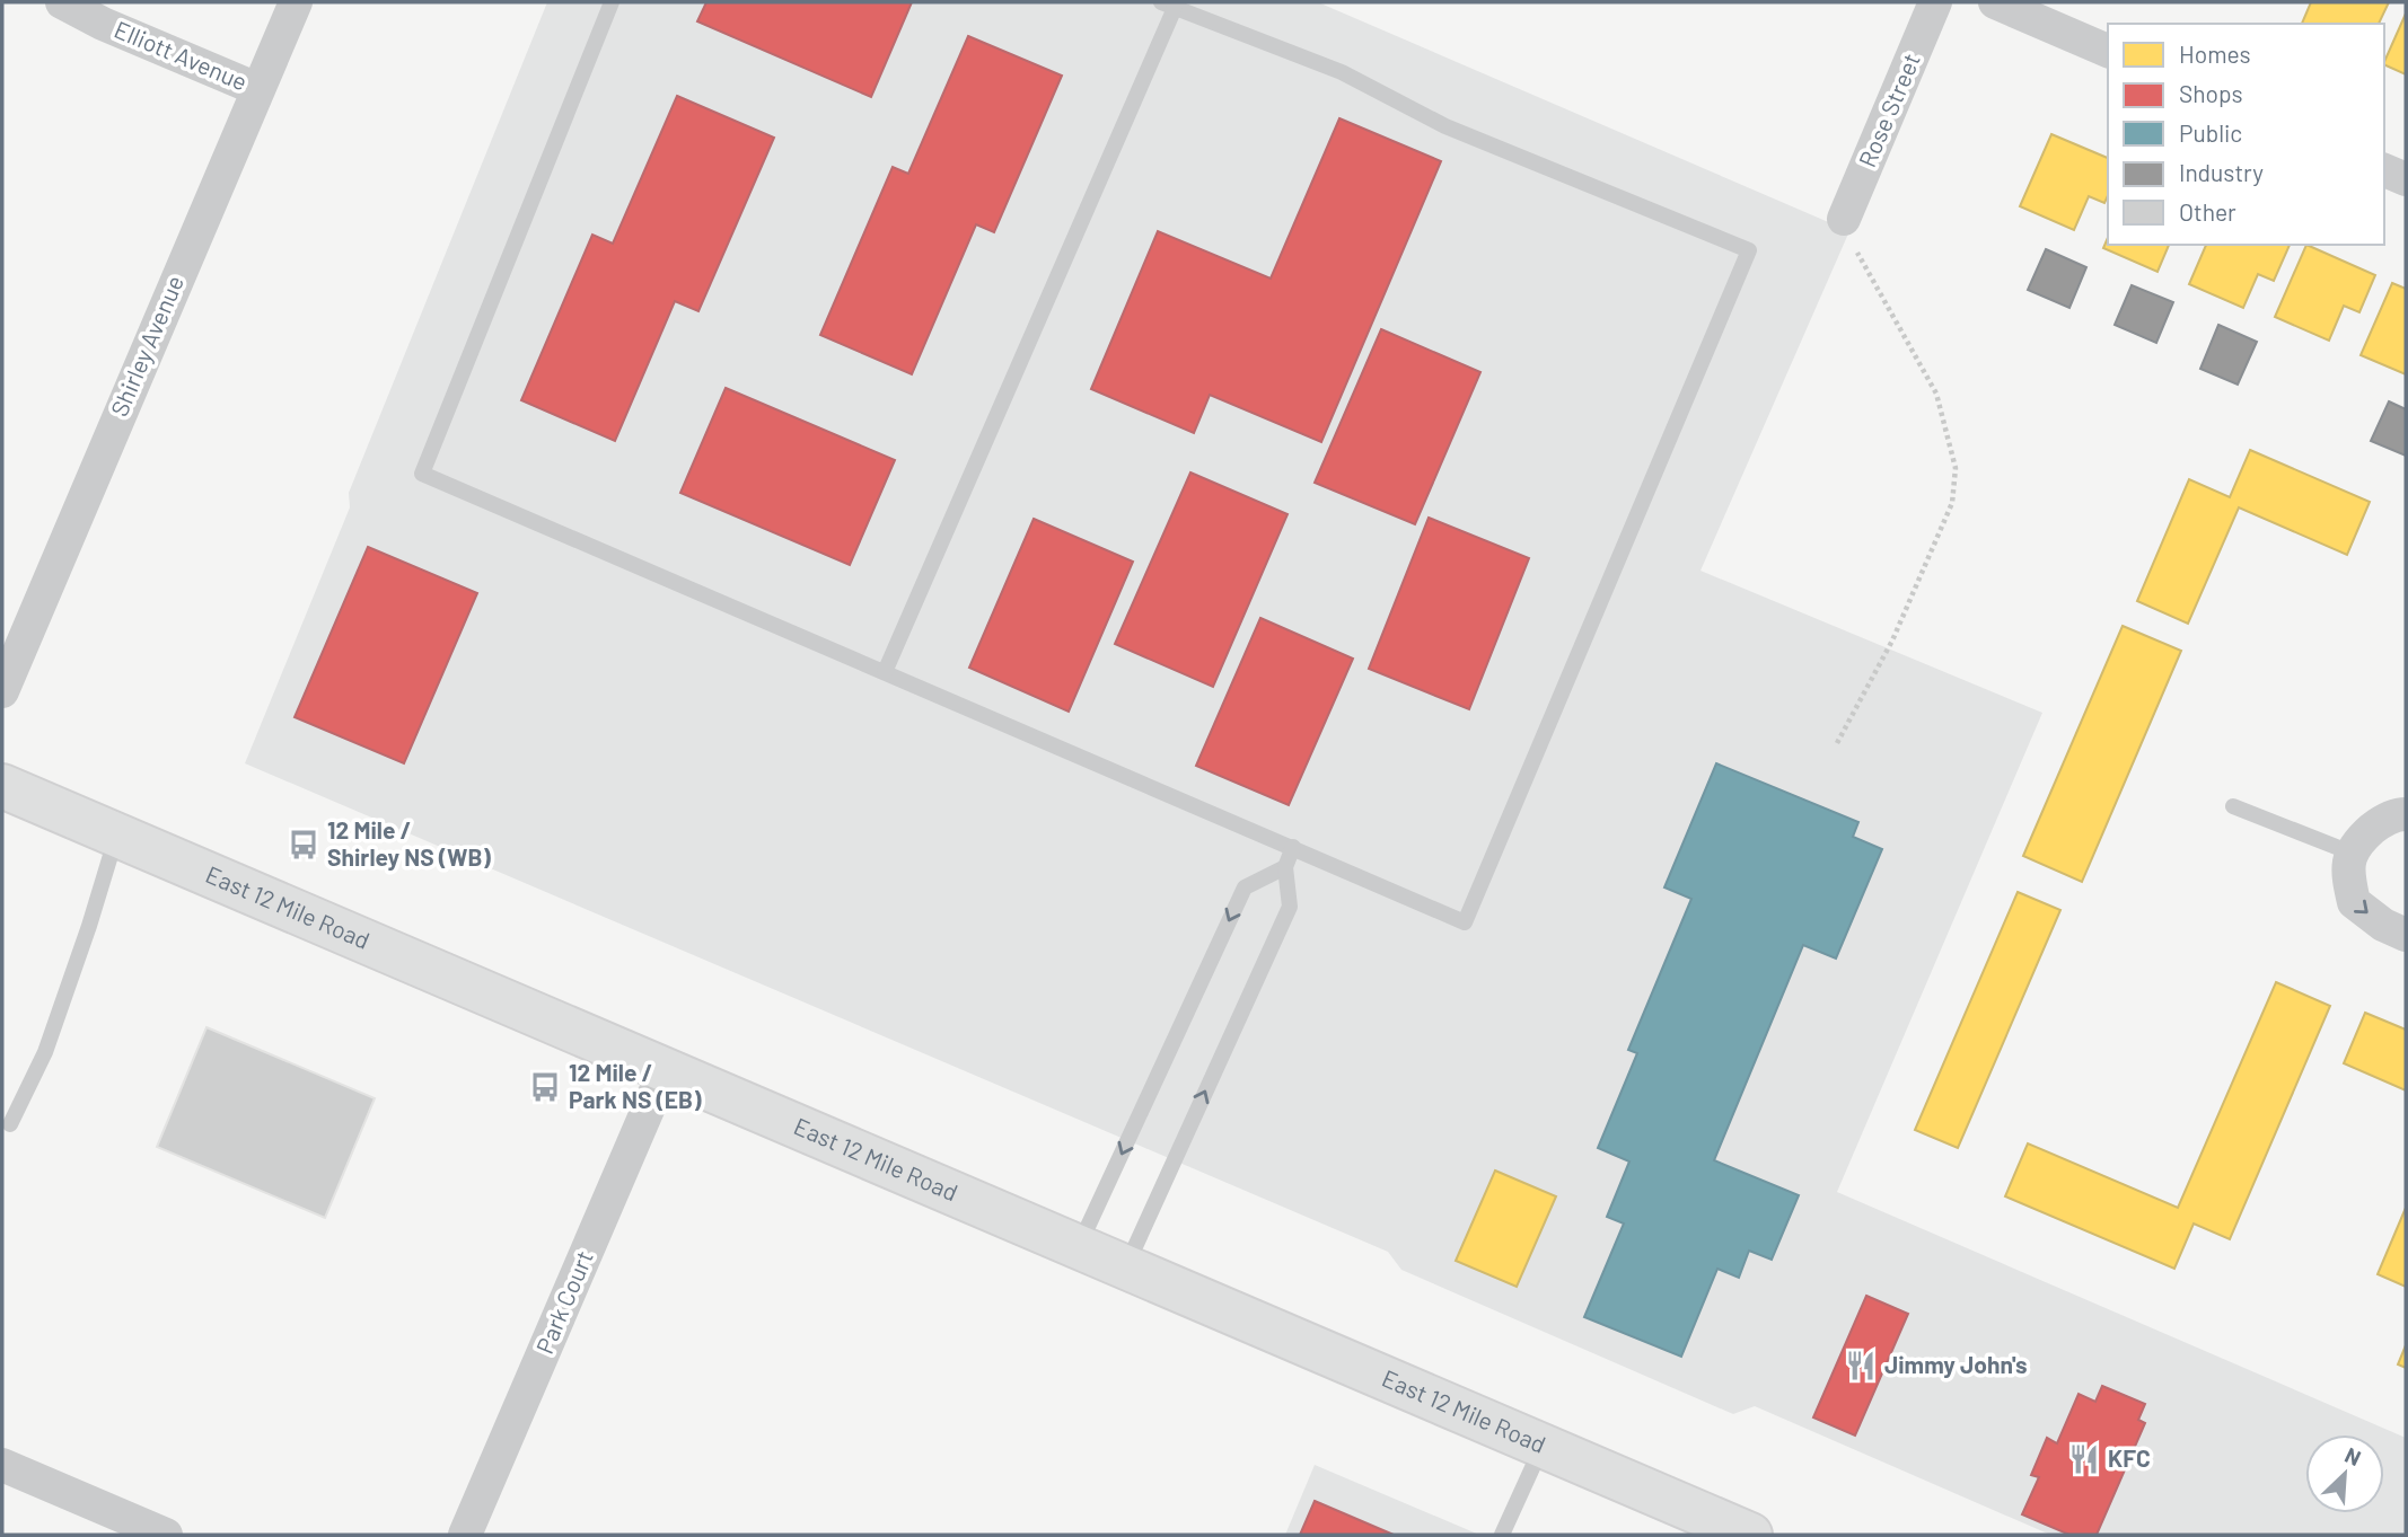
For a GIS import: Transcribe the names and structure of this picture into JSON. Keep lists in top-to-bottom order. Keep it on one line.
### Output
{"streets":{"main road":["East 12 Mile Road"],"street":["Elliott Avenue","Rose Street","Shirley Avenue","Park Court"]},"crossings":[["Elliott Avenue","Shirley Avenue"],["East 12 Mile Road","Park Court"]],"places":{"bus stop":["12 Mile / Shirley NS (WB)","12 Mile / Park NS (EB)"],"restaurant":["Jimmy John's","KFC"]},"legend":["Homes","Shops","Public","Industry","Other"],"north":"top right"}
